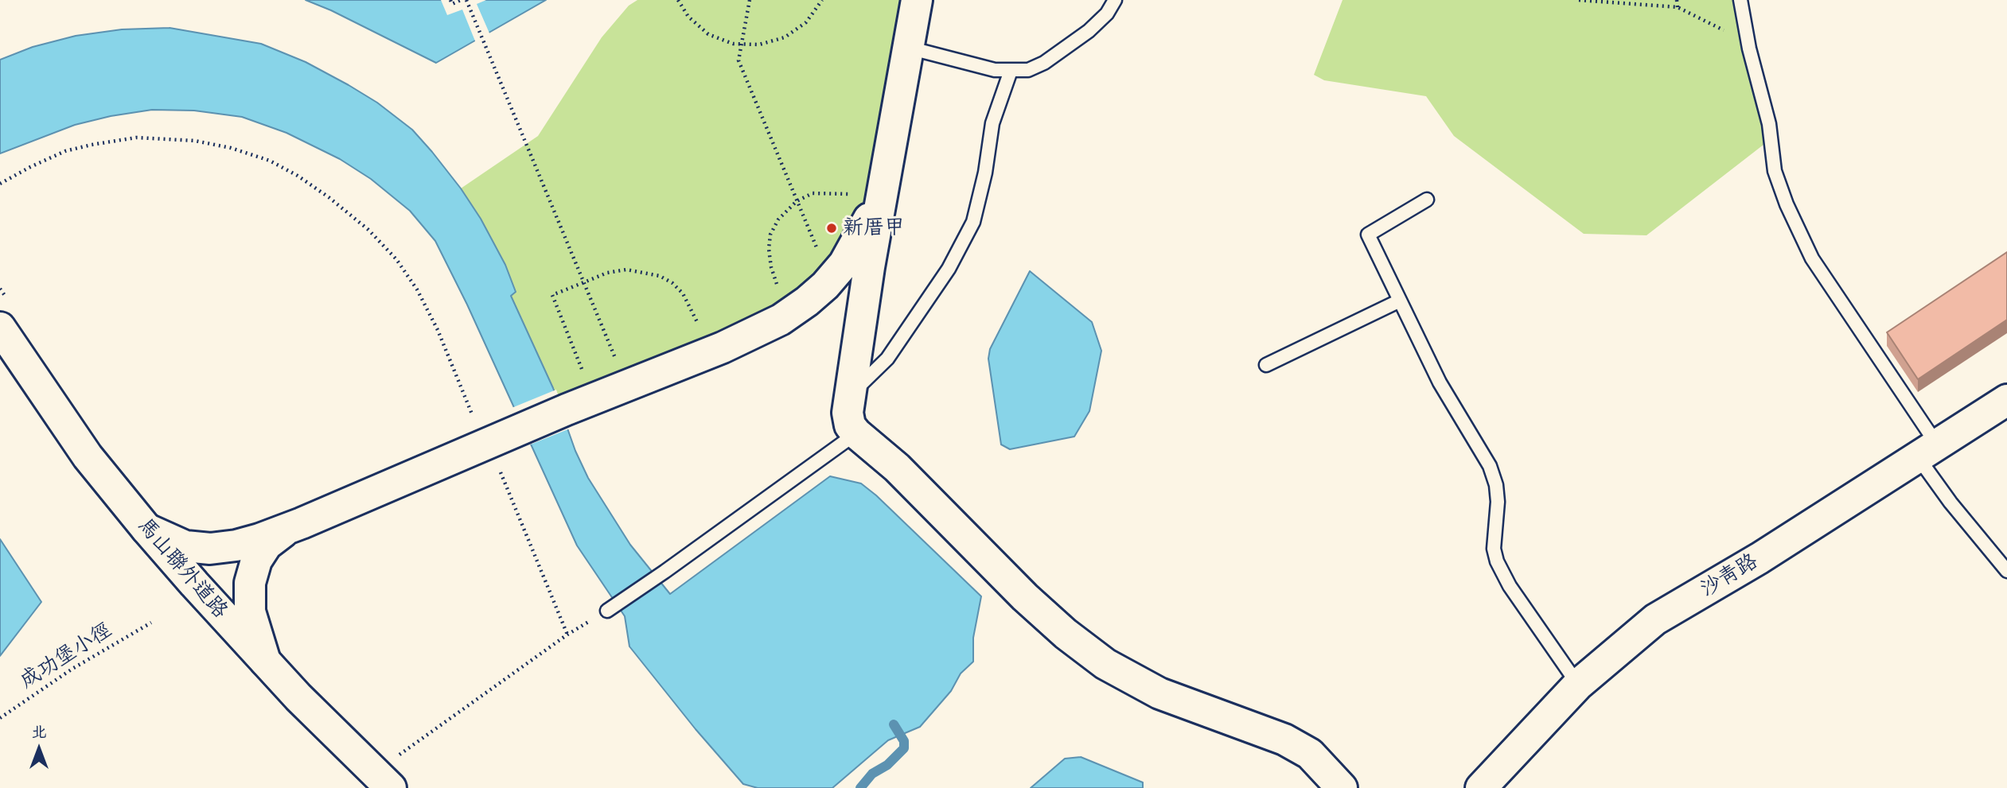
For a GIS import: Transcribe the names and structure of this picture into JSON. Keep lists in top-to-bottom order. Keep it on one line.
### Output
{"streets":{"street":["馬山聯外道路","沙青路"],"path":["成功堡小徑"]},"places":["新厝甲"],"north":"top"}
